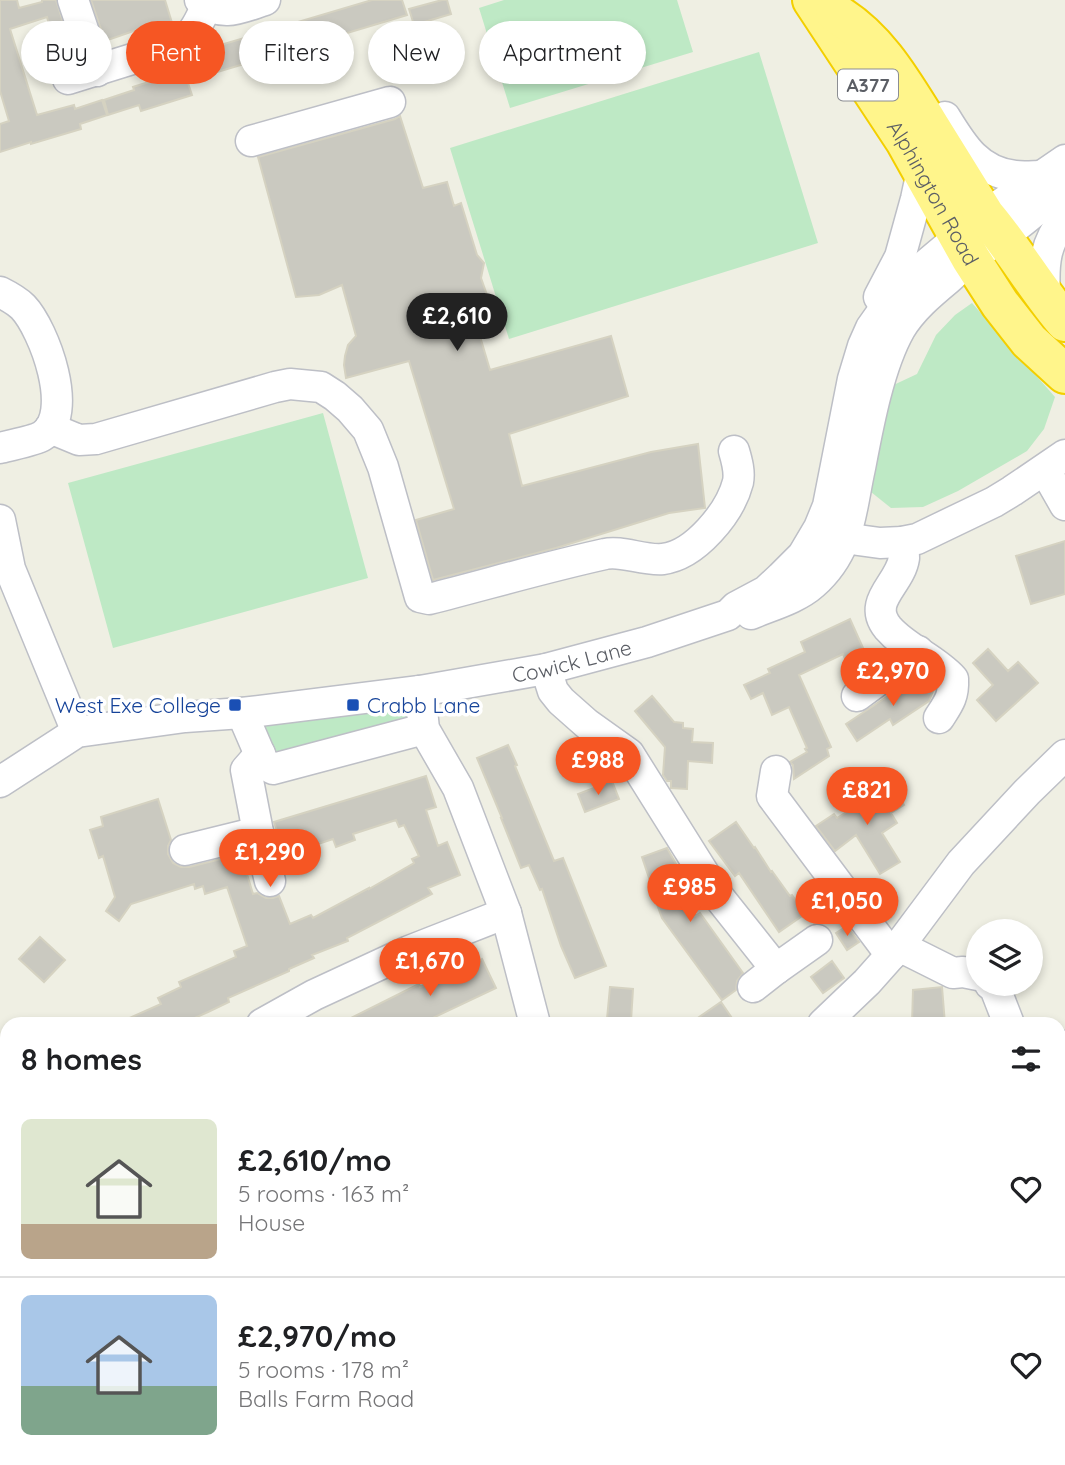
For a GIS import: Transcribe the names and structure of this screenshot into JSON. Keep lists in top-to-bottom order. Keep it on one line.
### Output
{"streets":{"highway":["A377","Alphington Road"],"street":["Cowick Lane"]},"places":{"transit":["West Exe College","Crabb Lane"]},"page":{"chip":["Buy","Rent","Filters","New","Apartment"],"price":["£2,610","£2,970","£988","£821","£1,290","£985","£1,050","£1,670"],"heading":"8 homes","list":[{"name":"£2,610/mo","note":"5 rooms · 163 m² · House"},{"name":"£2,970/mo","note":"5 rooms · 178 m² · Balls Farm Road"}]}}
